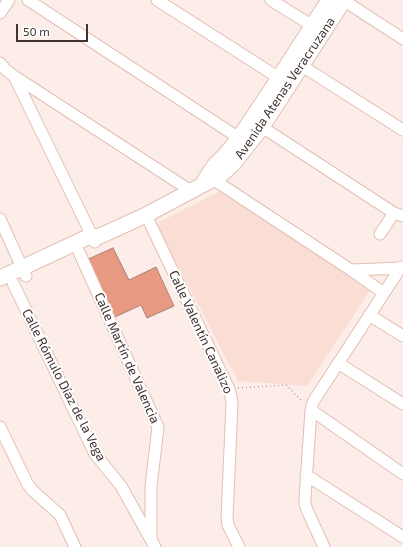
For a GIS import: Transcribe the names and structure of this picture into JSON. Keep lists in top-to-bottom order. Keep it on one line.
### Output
{"streets":{"main road":["Avenida Atenas Veracruzana"],"street":["Calle Valentín Canalizo","Calle Martín de Valencia","Calle Rómulo Díaz de la Vega"]},"crossings":[["Avenida Atenas Veracruzana","Calle Valentín Canalizo"],["Avenida Atenas Veracruzana","Calle Martín de Valencia"],["Avenida Atenas Veracruzana","Calle Rómulo Díaz de la Vega"],["Calle Martín de Valencia","Calle Rómulo Díaz de la Vega"]],"scale_bar":"50 m"}
